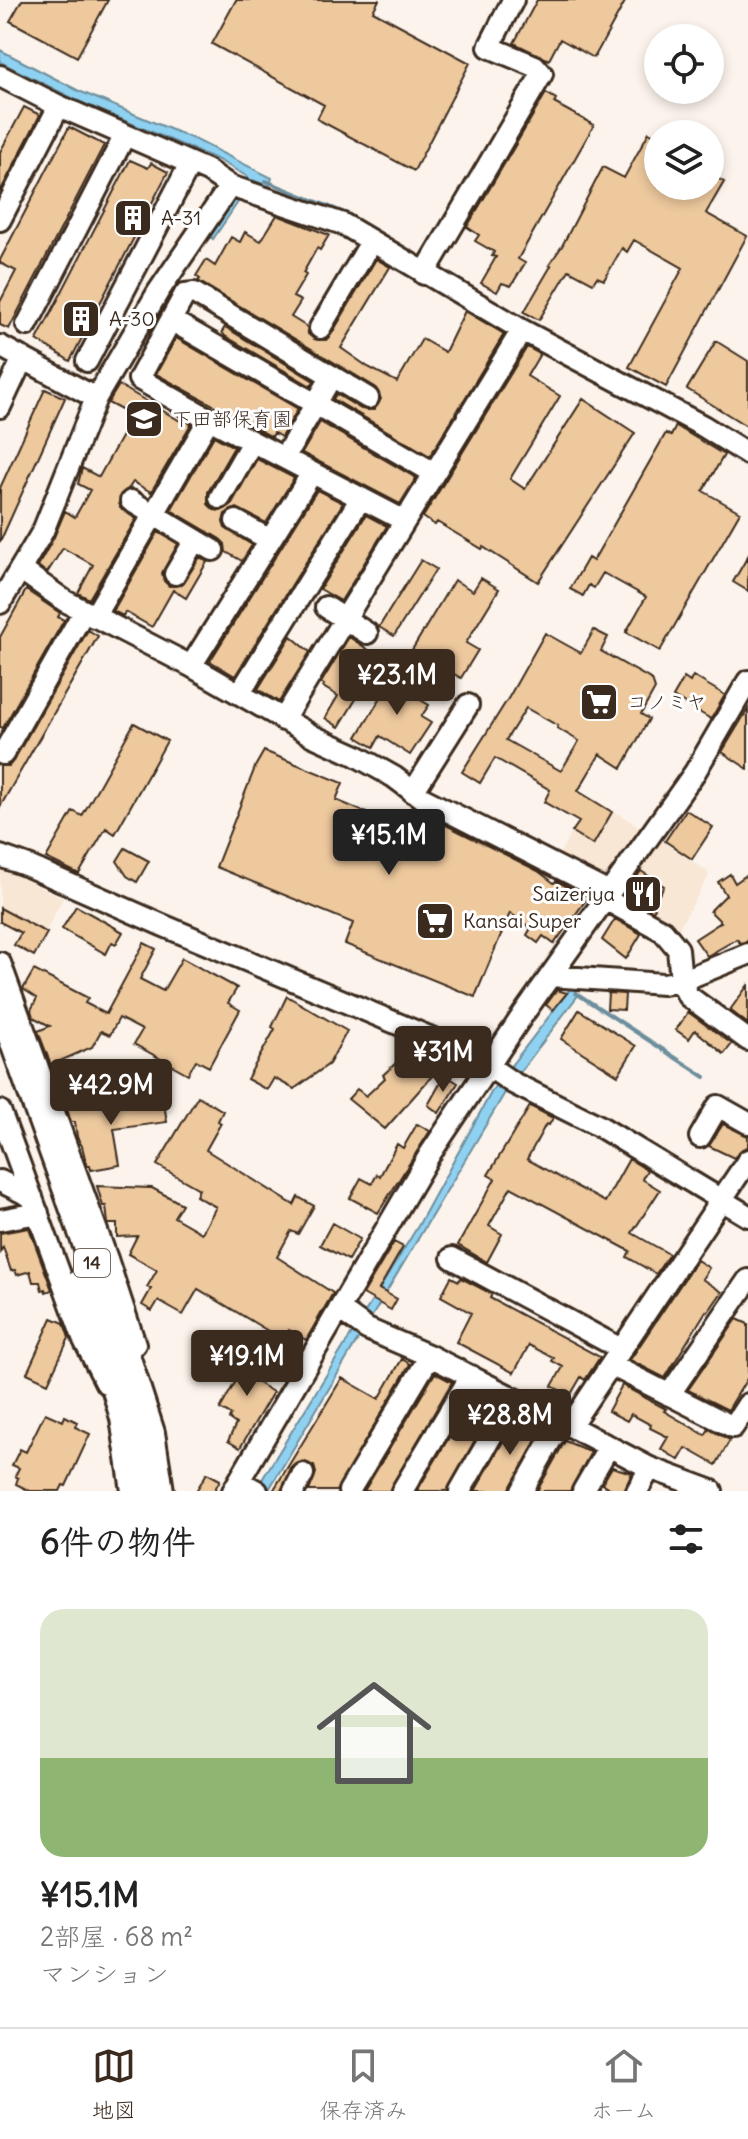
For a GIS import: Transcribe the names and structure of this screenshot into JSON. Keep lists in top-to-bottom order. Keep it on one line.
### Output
{"streets":{"main road":["14"]},"places":{"building":["A-31","A-30"],"school or university":["下田部保育園"],"supermarket":["コノミヤ","Kansai Super"],"restaurant":["Saizeriya"]},"page":{"price":["¥23.1M","¥15.1M","¥31M","¥42.9M","¥19.1M","¥28.8M"],"heading":"6件の物件","list":[{"name":"¥15.1M","note":"2部屋 · 68 m² · マンション"}],"tabs":["地図","保存済み","ホーム"]}}
